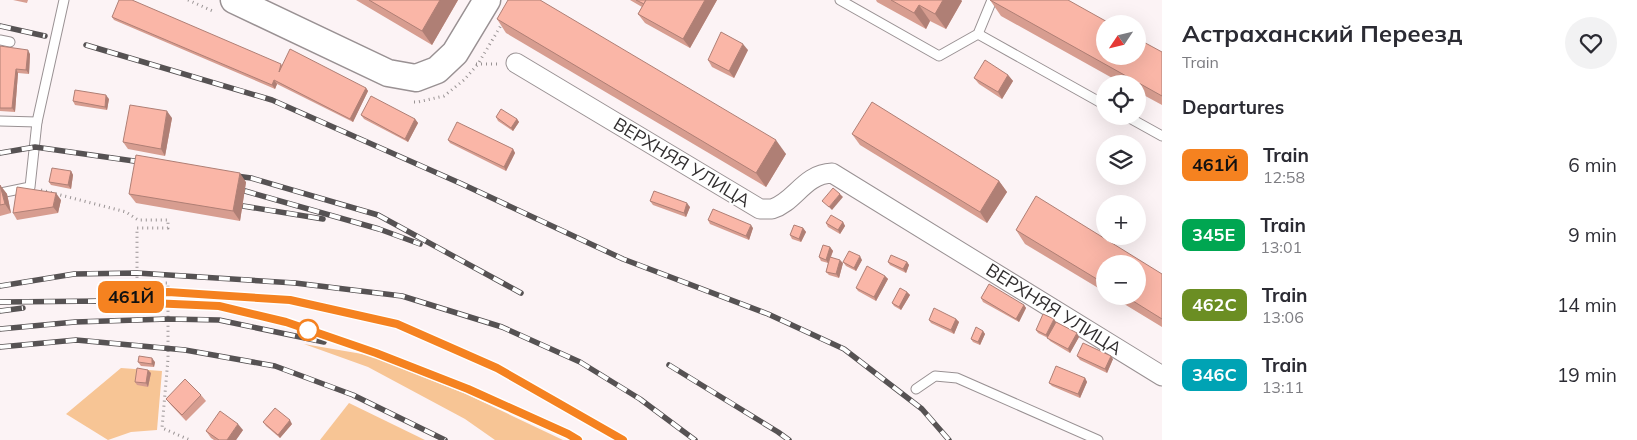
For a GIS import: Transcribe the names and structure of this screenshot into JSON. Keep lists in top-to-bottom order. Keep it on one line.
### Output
{"streets":{"street":["ВЕРХНЯЯ УЛИЦА"]},"north":"bottom left","page":{"on_map":"461Й","heading":[["Астраханский Переезд","Train"],"Departures"],"map_buttons":["+","−"],"list":[{"mark":"461Й","name":"Train","note":"12:58","value":"6 min"},{"mark":"345Е","name":"Train","note":"13:01","value":"9 min"},{"mark":"462С","name":"Train","note":"13:06","value":"14 min"},{"mark":"346С","name":"Train","note":"13:11","value":"19 min"}]}}
